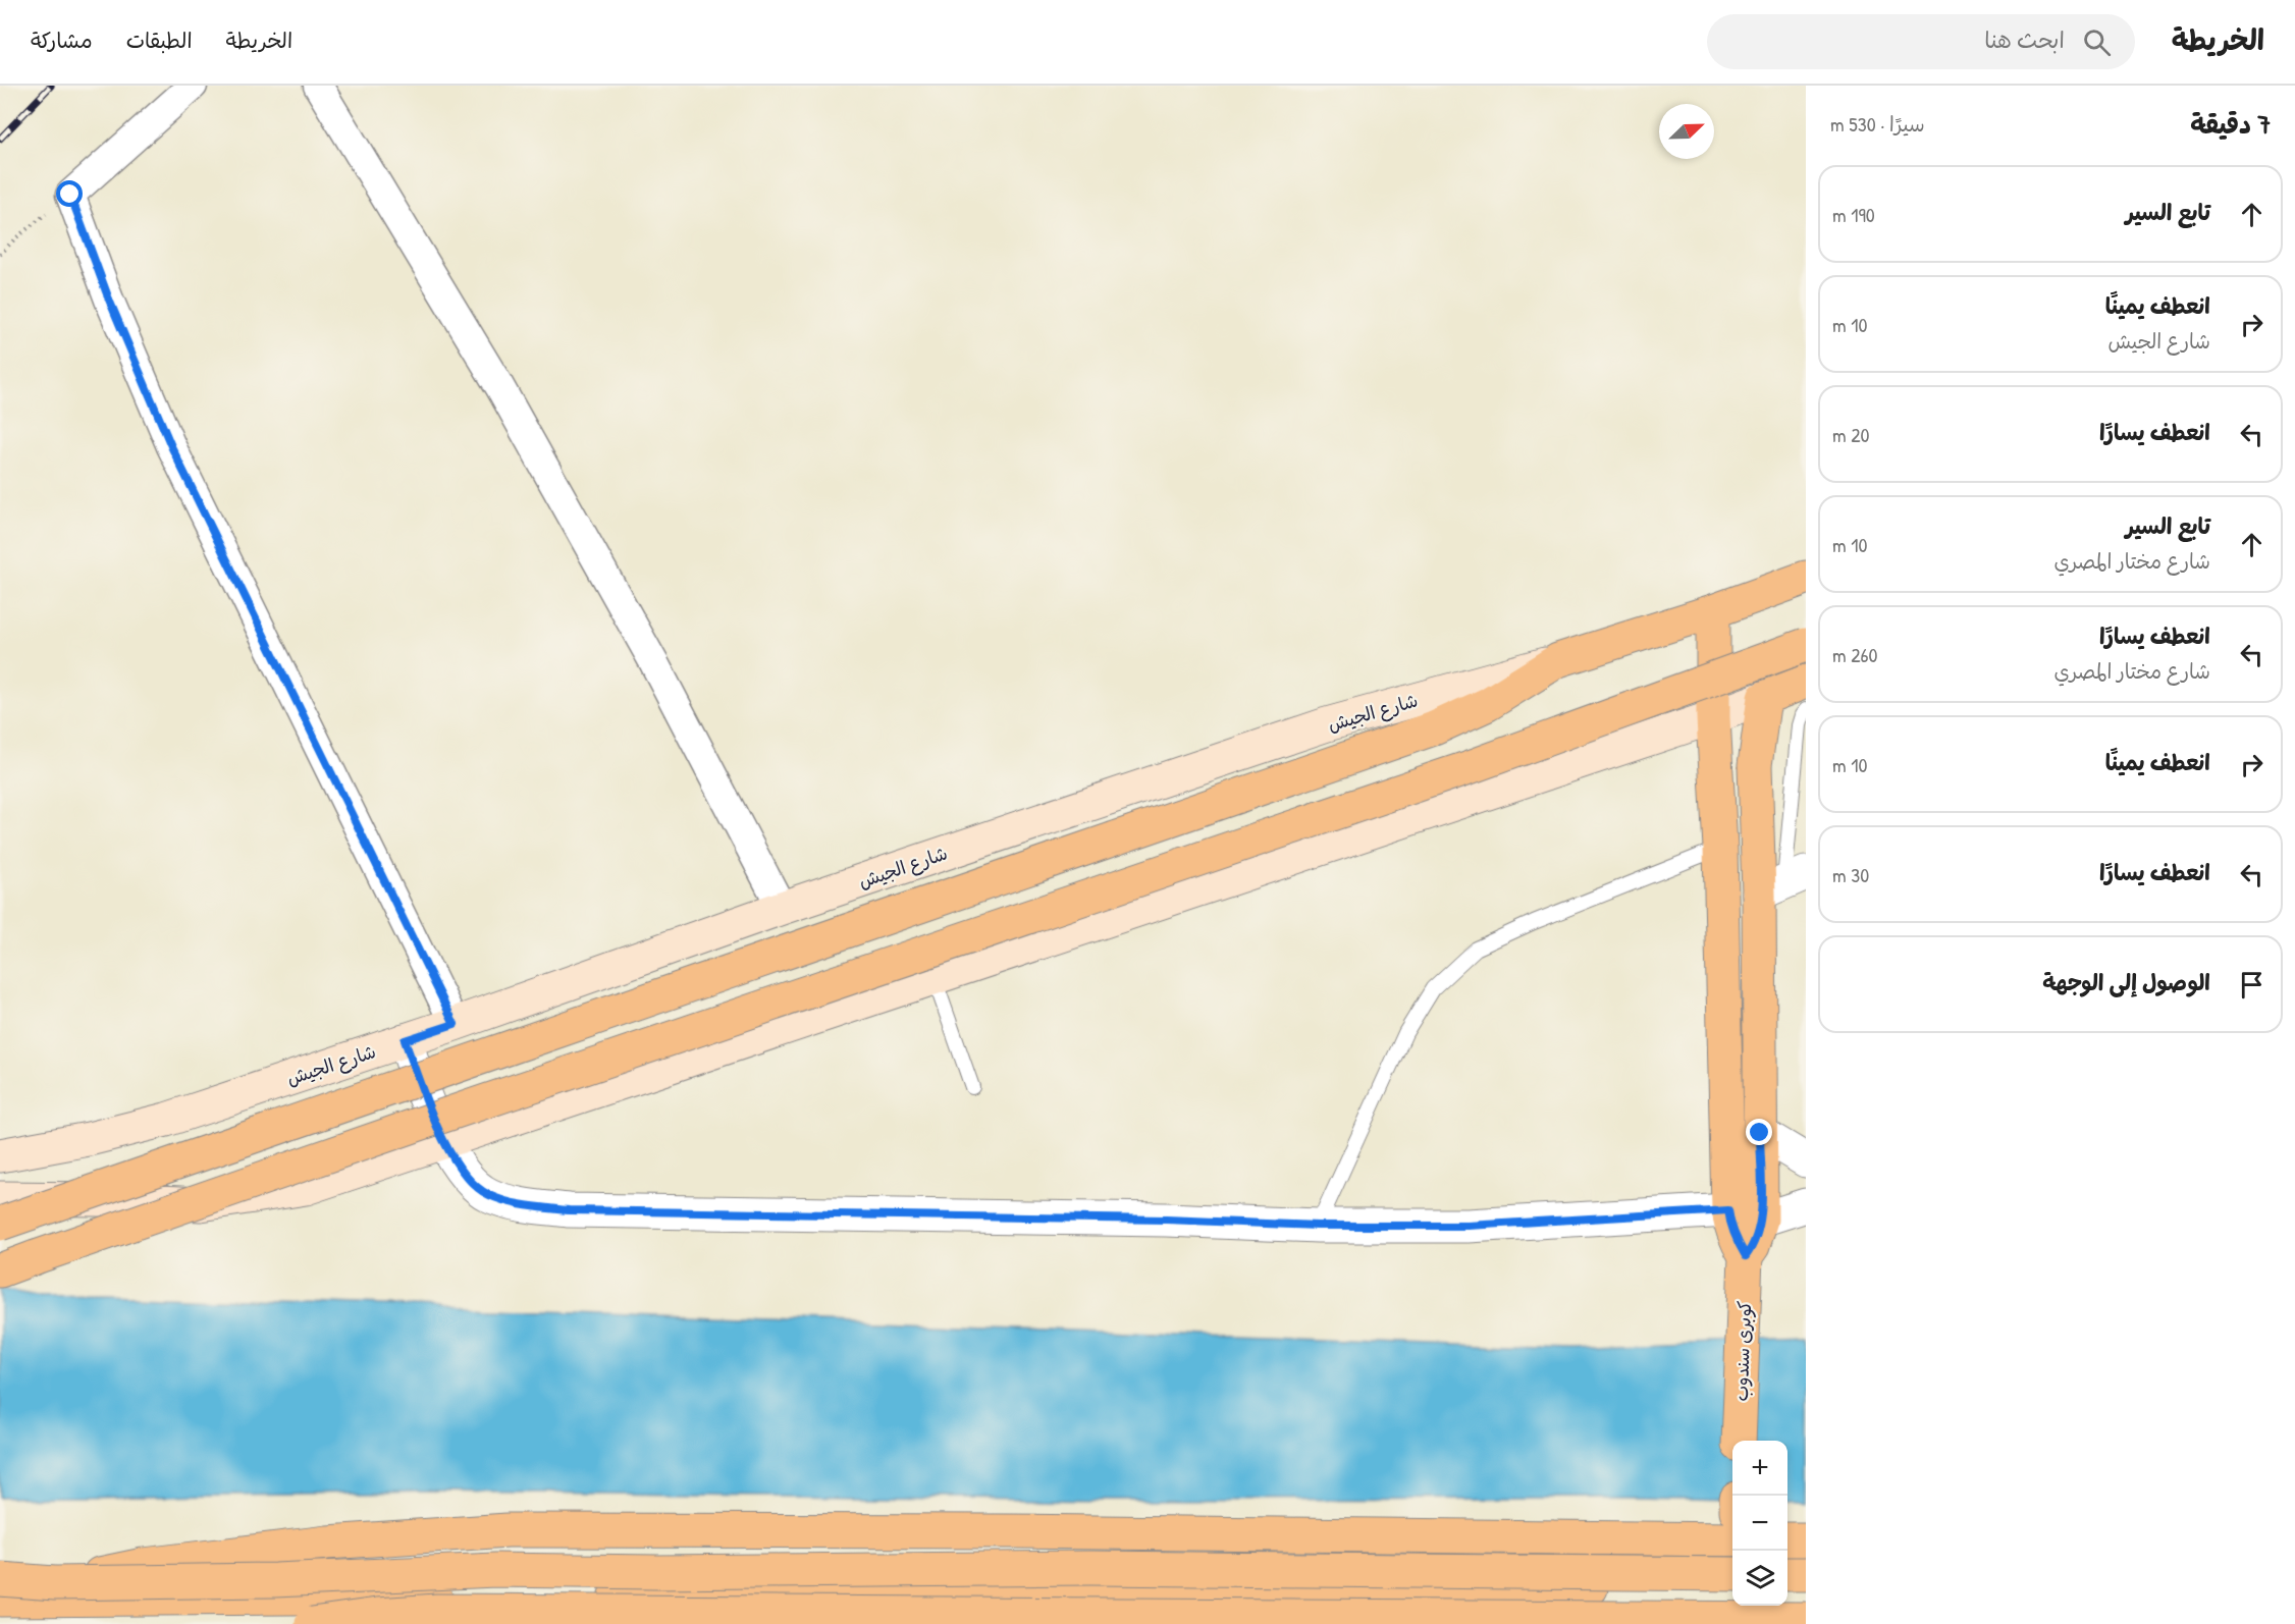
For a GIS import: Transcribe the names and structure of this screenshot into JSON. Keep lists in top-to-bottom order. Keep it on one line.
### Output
{"streets":{"main road":["شارع الجيش","كوبرى سندوب"]},"north":"top right","page":{"header":"الخريطة","search":"ابحث هنا","nav":["الخريطة","الطبقات","مشاركة"],"heading":["7 دقيقة","سيرًا · 530 m"],"list":[["تابع السير","190 m"],["انعطف يمينًا","شارع الجيش","10 m"],["انعطف يسارًا","20 m"],["تابع السير","شارع مختار المصري","10 m"],["انعطف يسارًا","شارع مختار المصري","260 m"],["انعطف يمينًا","10 m"],["انعطف يسارًا","30 m"],"الوصول إلى الوجهة"],"map_buttons":["+","−"]}}
